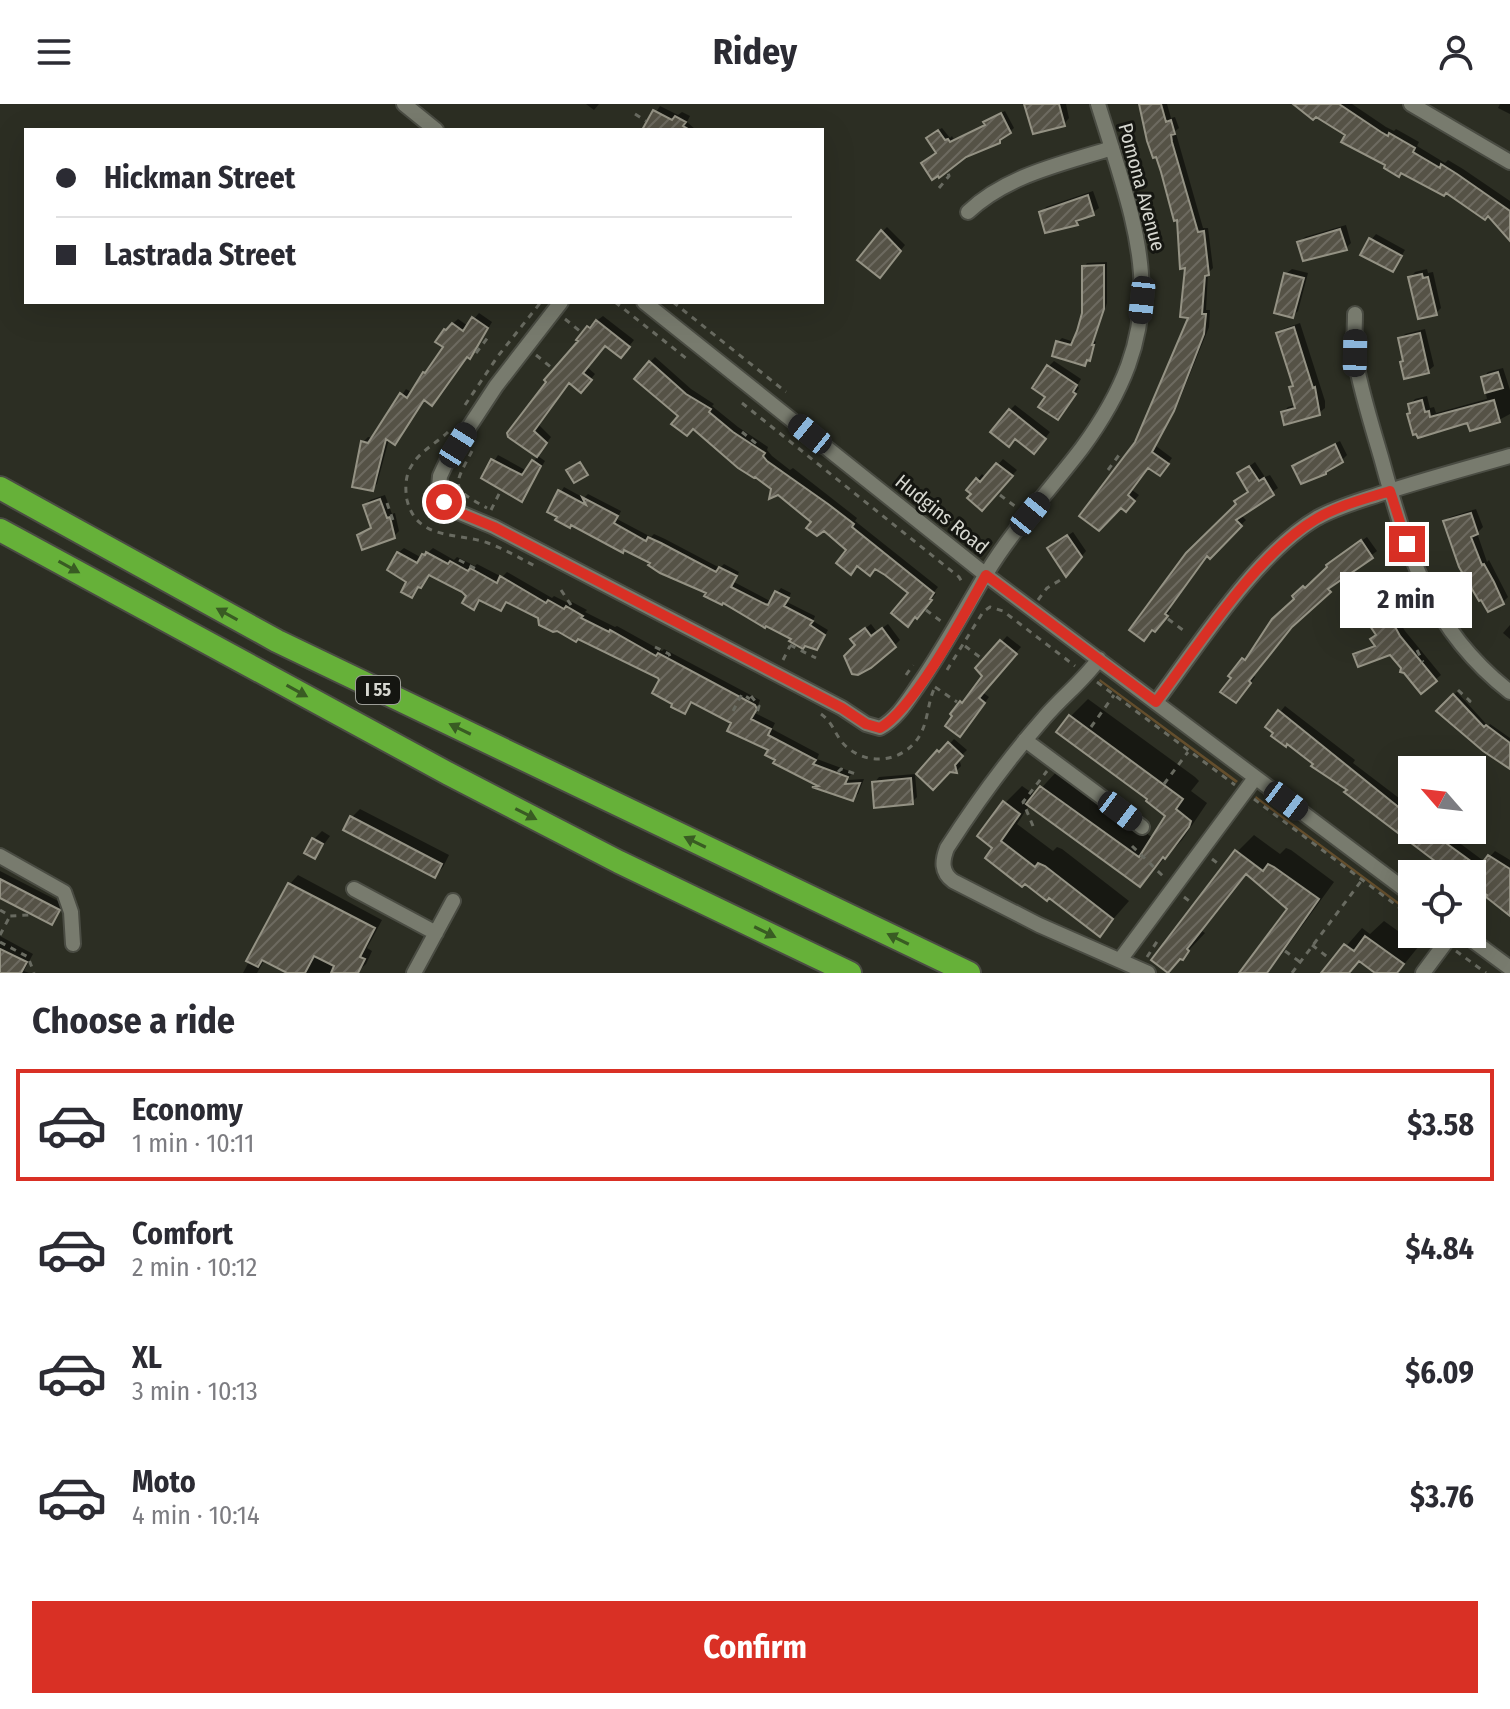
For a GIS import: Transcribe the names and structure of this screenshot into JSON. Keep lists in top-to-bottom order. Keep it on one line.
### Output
{"streets":{"highway":["I 55"],"street":["Pomona Avenue","Hudgins Road"]},"crossings":[["Pomona Avenue","Hudgins Road"]],"north":"top left","page":{"header":"Ridey","banner":["Hickman Street","Lastrada Street"],"bubble":"2 min","heading":"Choose a ride","list":[{"name":"Economy","note":"1 min · 10:11","value":"$3.58"},{"name":"Comfort","note":"2 min · 10:12","value":"$4.84"},{"name":"XL","note":"3 min · 10:13","value":"$6.09"},{"name":"Moto","note":"4 min · 10:14","value":"$3.76"}],"buttons":"Confirm"}}
